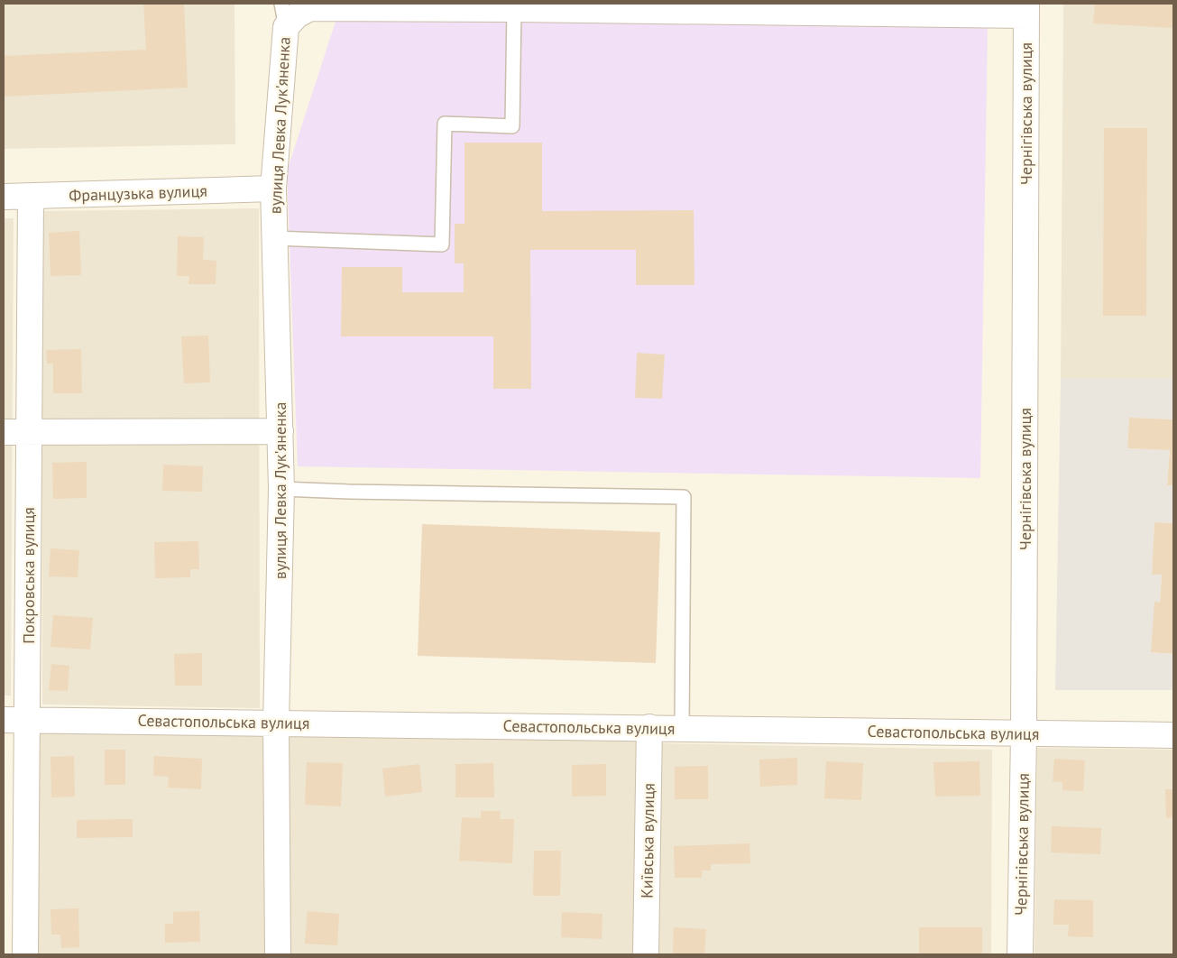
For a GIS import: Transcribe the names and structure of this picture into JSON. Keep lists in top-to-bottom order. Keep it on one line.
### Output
{"streets":{"street":["Чернігівська вулиця","вулиця Левка Лук'яненка","Французька вулиця","Покровська вулиця","Севастопольська вулиця","Київська вулиця"]},"crossings":[["Чернігівська вулиця","Севастопольська вулиця"],["вулиця Левка Лук'яненка","Французька вулиця"],["вулиця Левка Лук'яненка","Севастопольська вулиця"],["Французька вулиця","Покровська вулиця"],["Покровська вулиця","Севастопольська вулиця"],["Севастопольська вулиця","Київська вулиця"]]}
